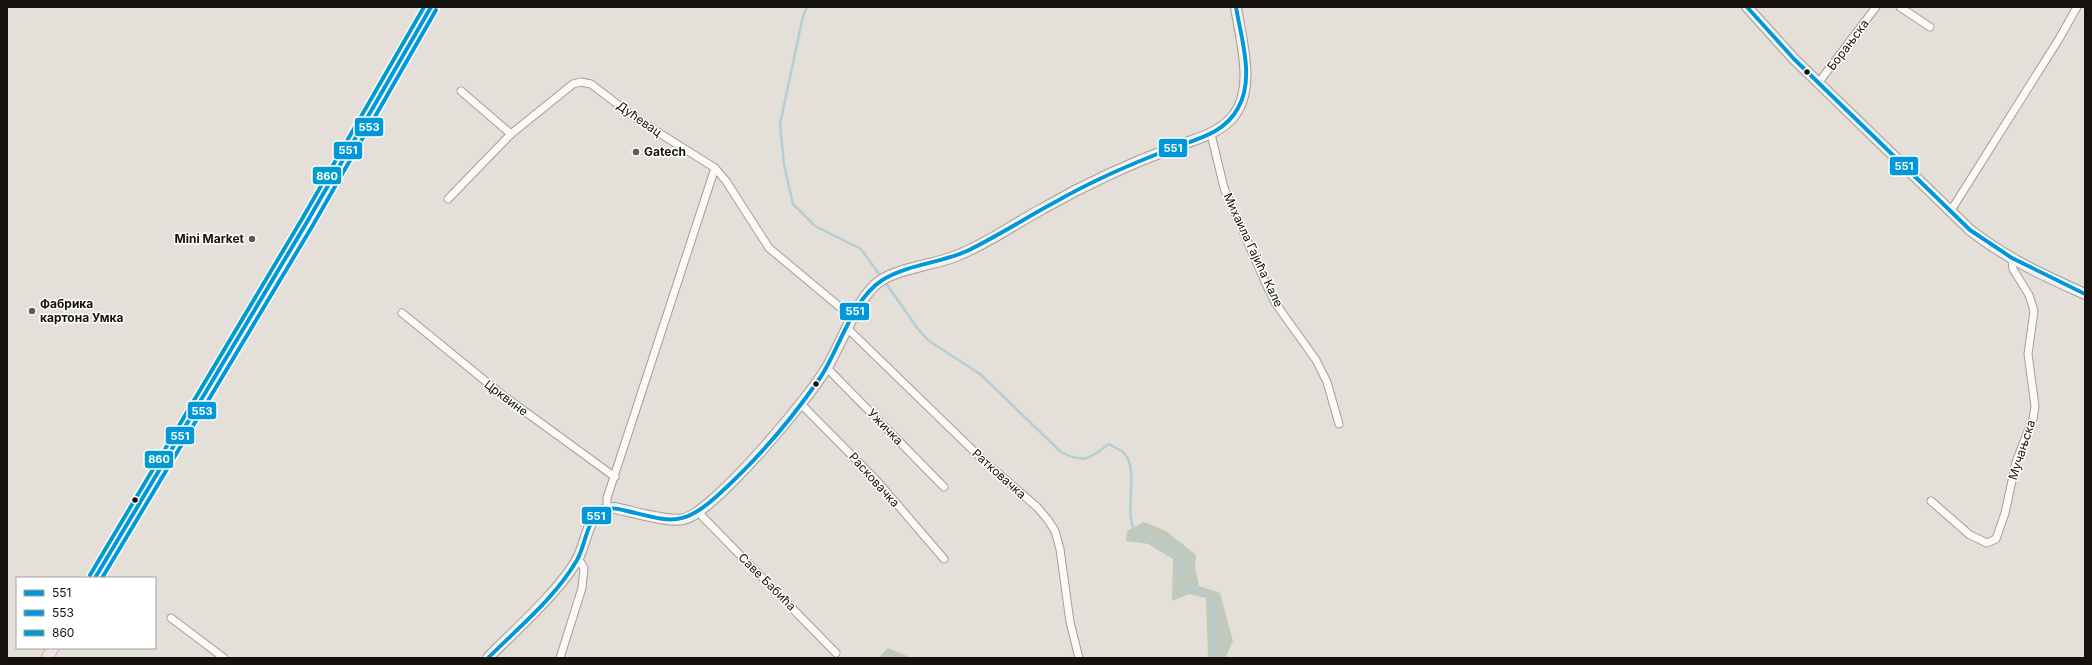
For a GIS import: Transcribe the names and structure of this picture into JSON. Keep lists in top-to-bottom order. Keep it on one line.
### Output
{"streets":{"street":["Борањска","Дућевац","Михаила Гајића Кале","Црквине","Ужичка","Мучањска","Ратковачка","Расковачка","Саве Бабића"]},"places":["Gatech","Mini Market","Фабрика картона Умка"],"lines":["transit line 551","transit line 860","transit line 553"],"legend":["551","553","860"]}
